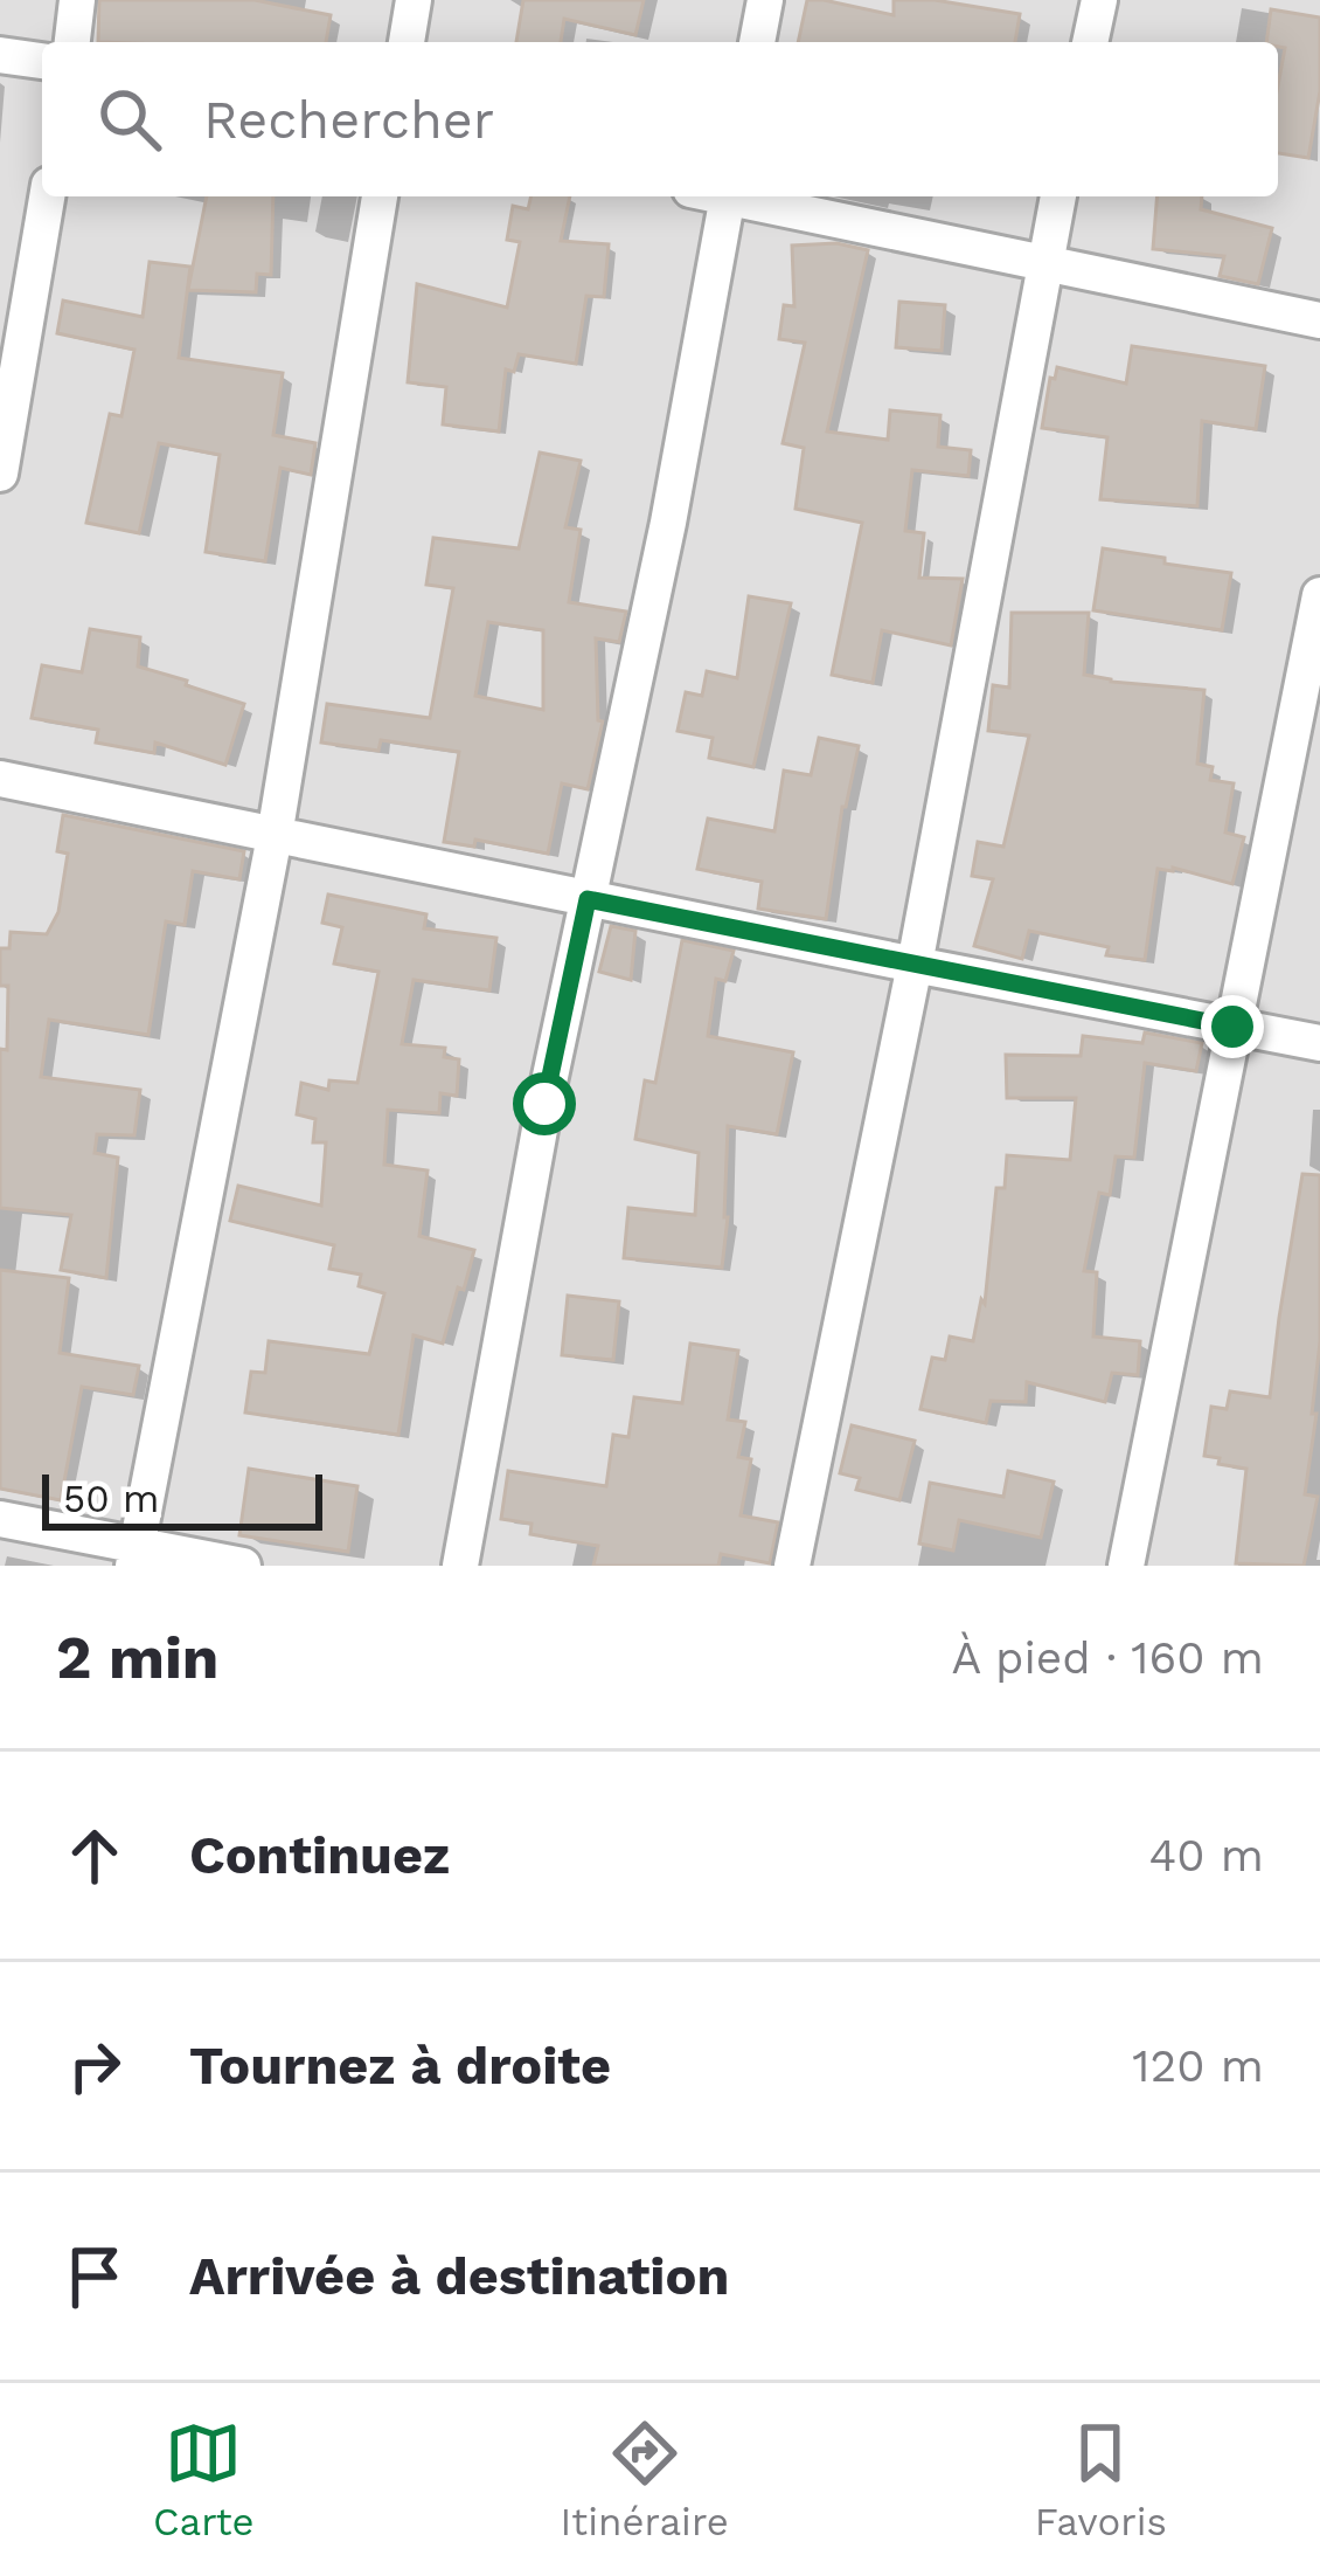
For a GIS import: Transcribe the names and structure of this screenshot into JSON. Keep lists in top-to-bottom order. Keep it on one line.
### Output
{"scale_bar":"50 m","page":{"search":"Rechercher","scale":"50 m","heading":["2 min","À pied · 160 m"],"list":[["Continuez","40 m"],["Tournez à droite","120 m"],"Arrivée à destination"],"nav":["Carte","Itinéraire","Favoris"]}}
